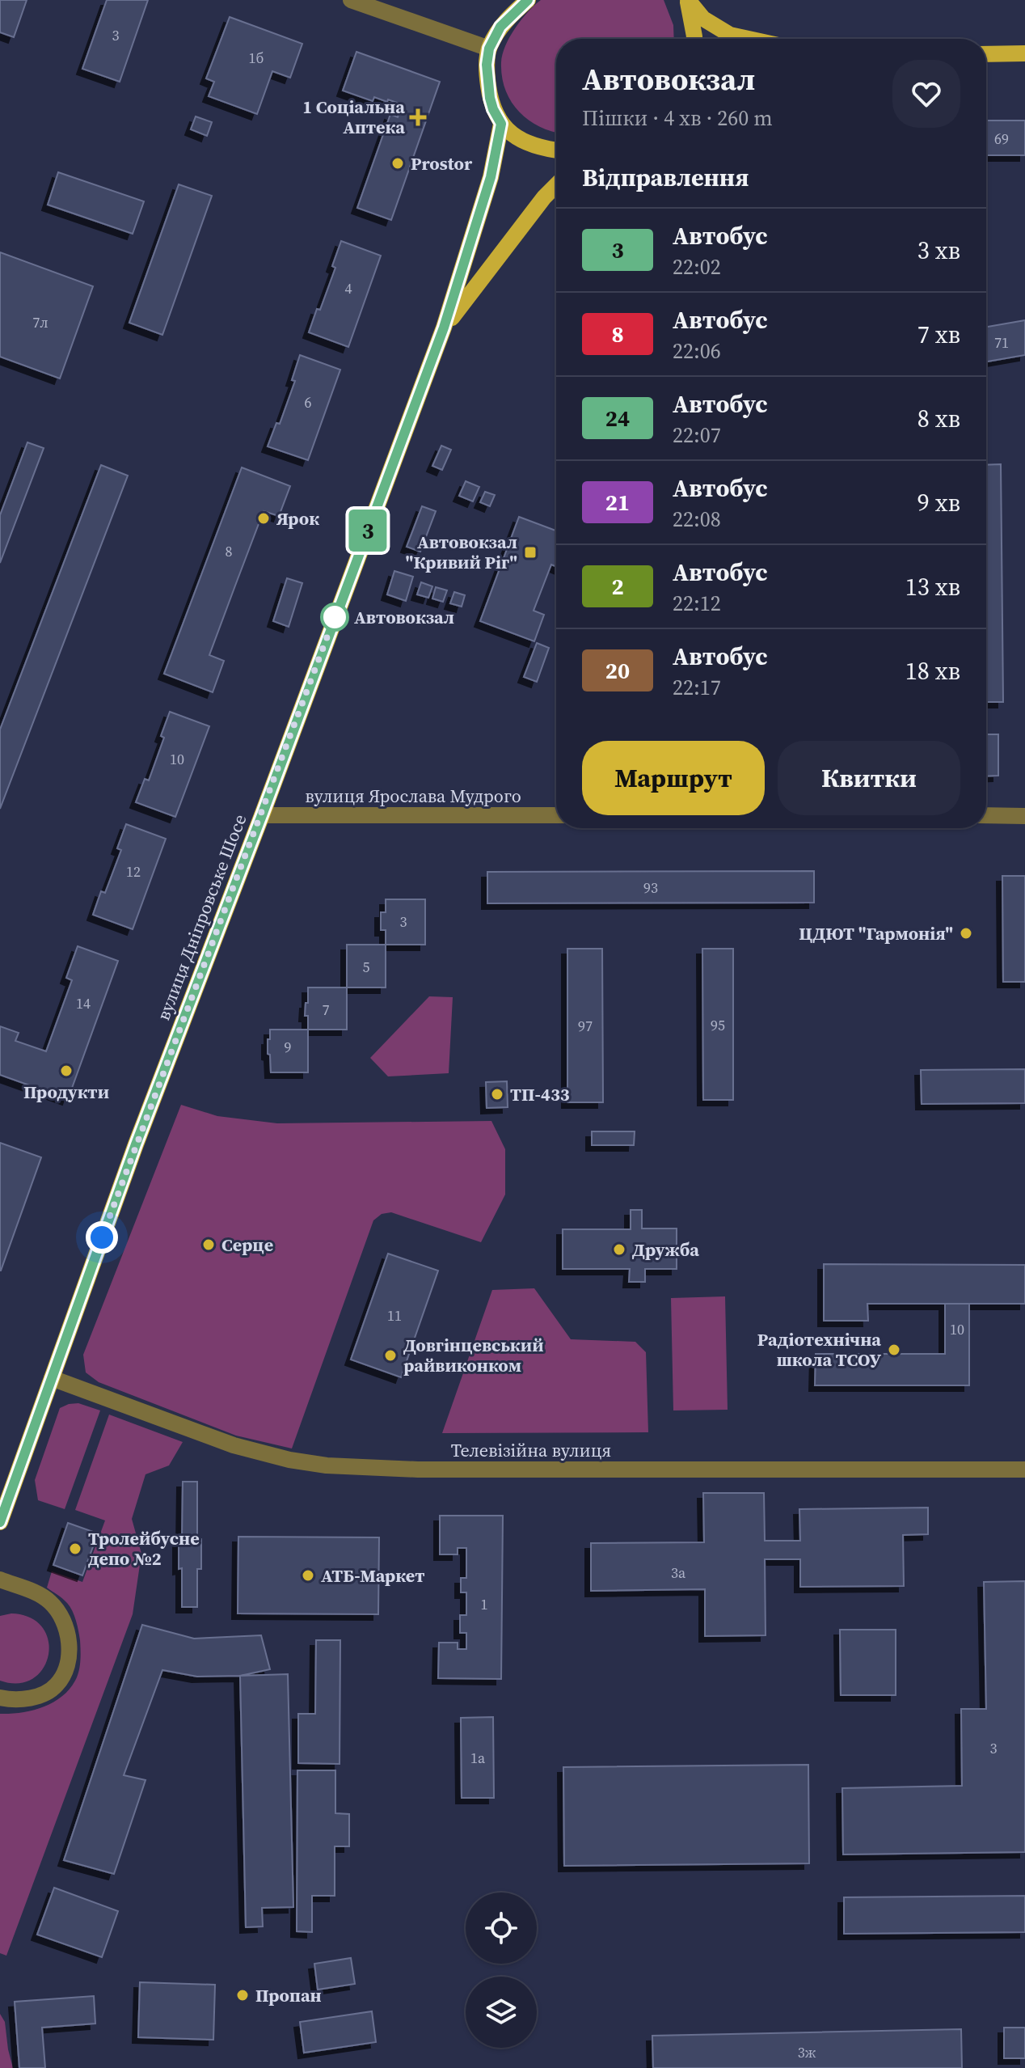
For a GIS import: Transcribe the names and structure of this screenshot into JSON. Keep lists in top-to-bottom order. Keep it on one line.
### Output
{"streets":{"main road":["вулиця Дніпровське Шосе"],"street":["вулиця Ярослава Мудрого","Телевізійна вулиця"]},"crossings":[["вулиця Ярослава Мудрого","вулиця Дніпровське Шосе"],["вулиця Дніпровське Шосе","Телевізійна вулиця"]],"places":{"health":["1 Соціальна Аптека"],"other":["Prostor","Ярок","Автовокзал","ЦДЮТ \"Гармонія\"","Продукти","ТП-433","Серце","Дружба","Радіотехнічна школа ТСОУ","Довгінцевський райвиконком","Тролейбусне депо №2","АТБ-Маркет","Пропан"],"transit":["Автовокзал \"Кривий Ріг\""]},"lines":["bus line 3"],"house_numbers":["3","1б","69","4","7л","71","6","8","10","12","93","3","5","14","7","95","97","9","11","10","3а","1","3","1а","3ж"],"page":{"on_map":"3","heading":[["Автовокзал","Пішки · 4 хв · 260 m"],"Відправлення"],"list":[{"mark":"3","name":"Автобус","note":"22:02","value":"3 хв"},{"mark":"8","name":"Автобус","note":"22:06","value":"7 хв"},{"mark":"24","name":"Автобус","note":"22:07","value":"8 хв"},{"mark":"21","name":"Автобус","note":"22:08","value":"9 хв"},{"mark":"2","name":"Автобус","note":"22:12","value":"13 хв"},{"mark":"20","name":"Автобус","note":"22:17","value":"18 хв"}],"buttons":["Маршрут","Квитки"]}}
